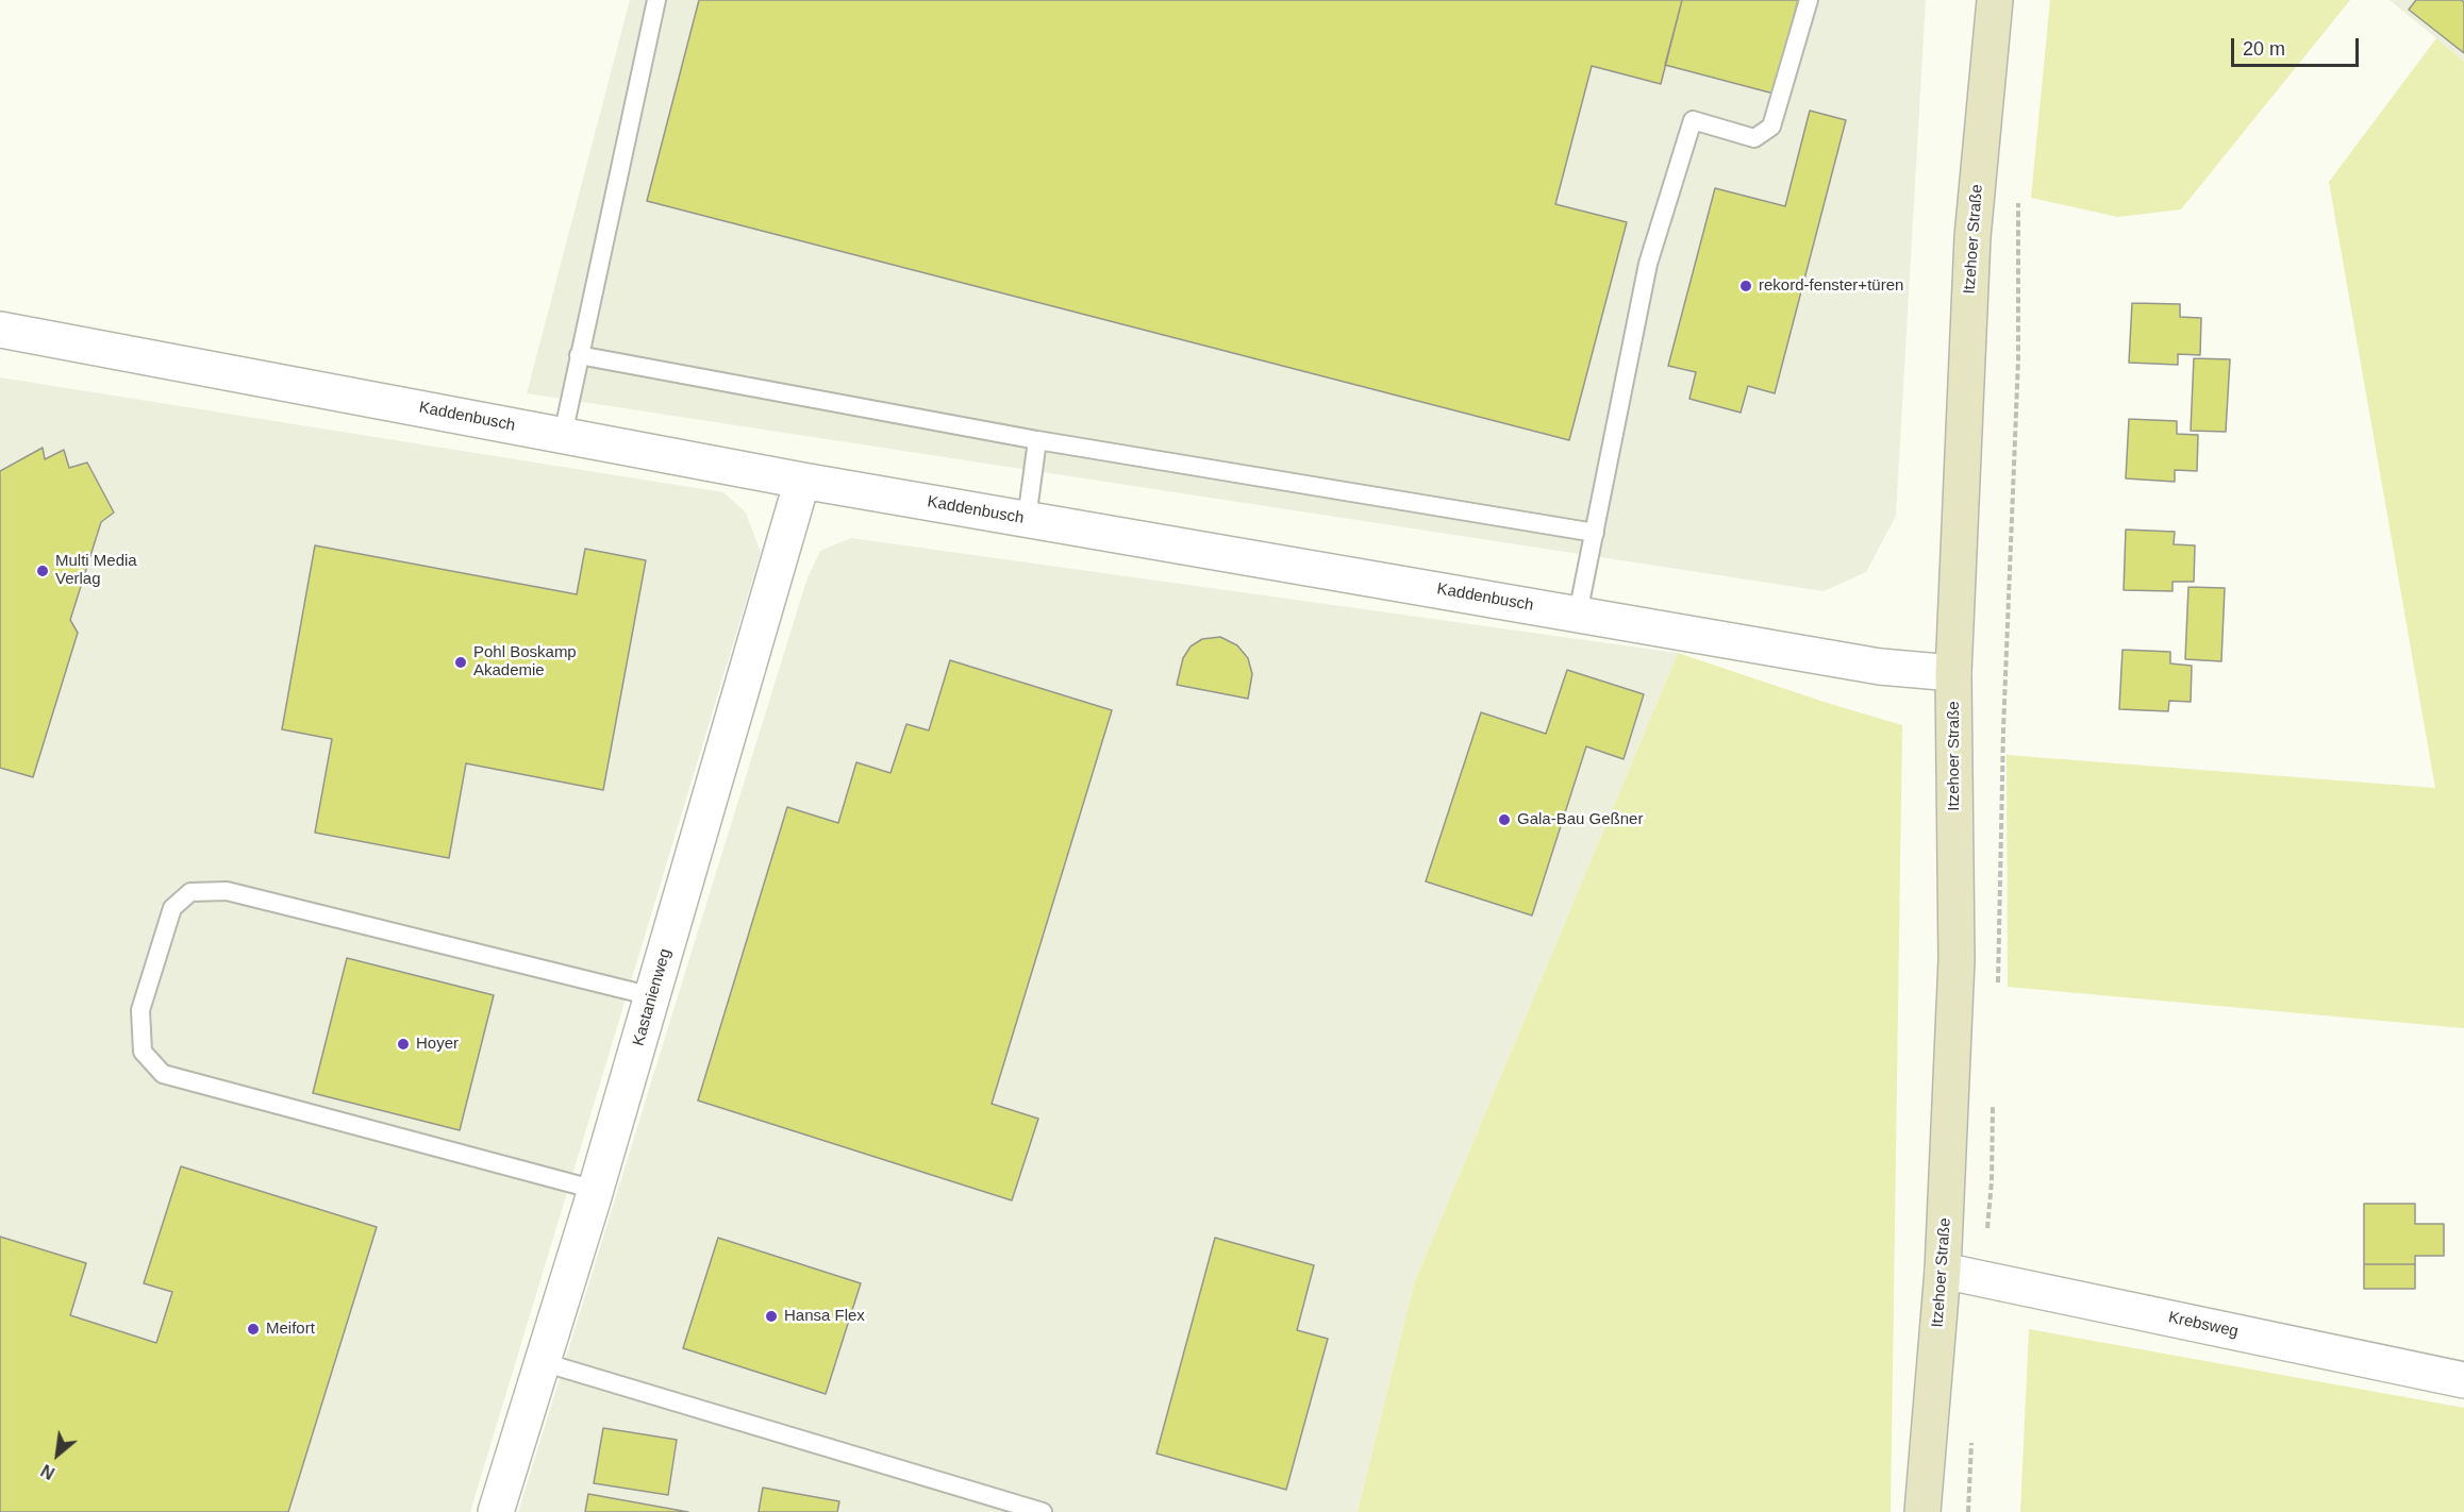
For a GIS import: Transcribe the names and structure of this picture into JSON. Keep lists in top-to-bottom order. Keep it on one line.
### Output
{"streets":{"main road":["Itzehoer Straße"],"street":["Kaddenbusch","Kastanienweg","Krebsweg"]},"crossings":[["Itzehoer Straße","Kaddenbusch"],["Itzehoer Straße","Krebsweg"],["Kaddenbusch","Kastanienweg"]],"places":["rekord-fenster+türen","Multi Media Verlag","Pohl Boskamp Akademie","Gala-Bau Geßner","Hoyer","Hansa Flex","Meifort"],"scale_bar":"20 m","north":"bottom left"}
